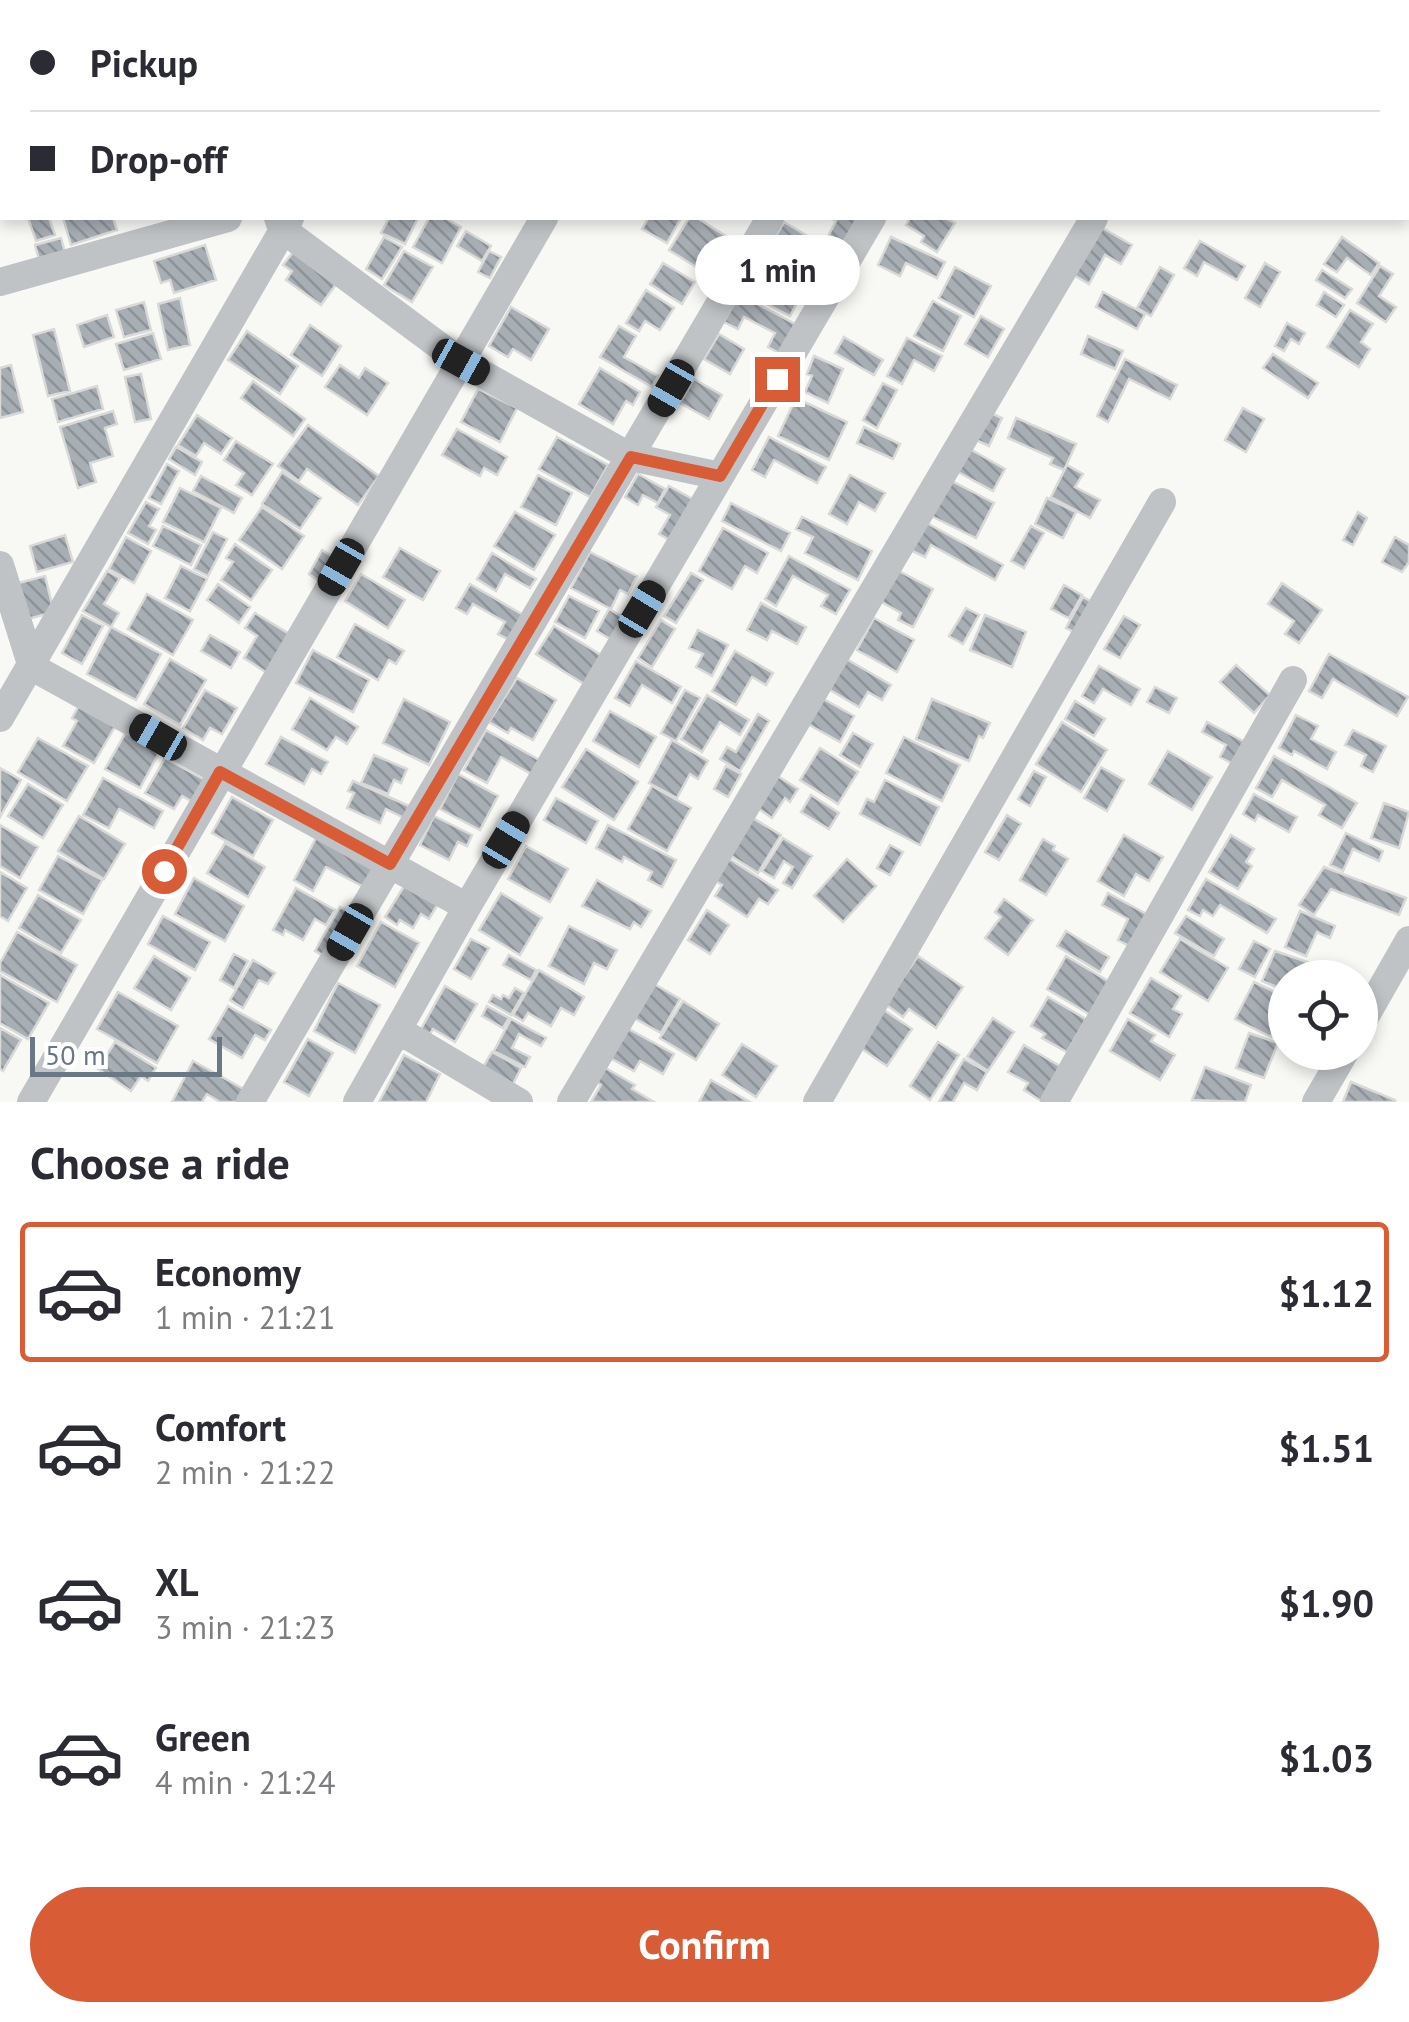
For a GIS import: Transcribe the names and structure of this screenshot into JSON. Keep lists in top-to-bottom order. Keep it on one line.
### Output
{"scale_bar":"50 m","page":{"banner":["Pickup","Drop-off"],"bubble":"1 min","scale":"50 m","heading":"Choose a ride","list":[{"name":"Economy","note":"1 min · 21:21","value":"$1.12"},{"name":"Comfort","note":"2 min · 21:22","value":"$1.51"},{"name":"XL","note":"3 min · 21:23","value":"$1.90"},{"name":"Green","note":"4 min · 21:24","value":"$1.03"}],"buttons":"Confirm"}}
